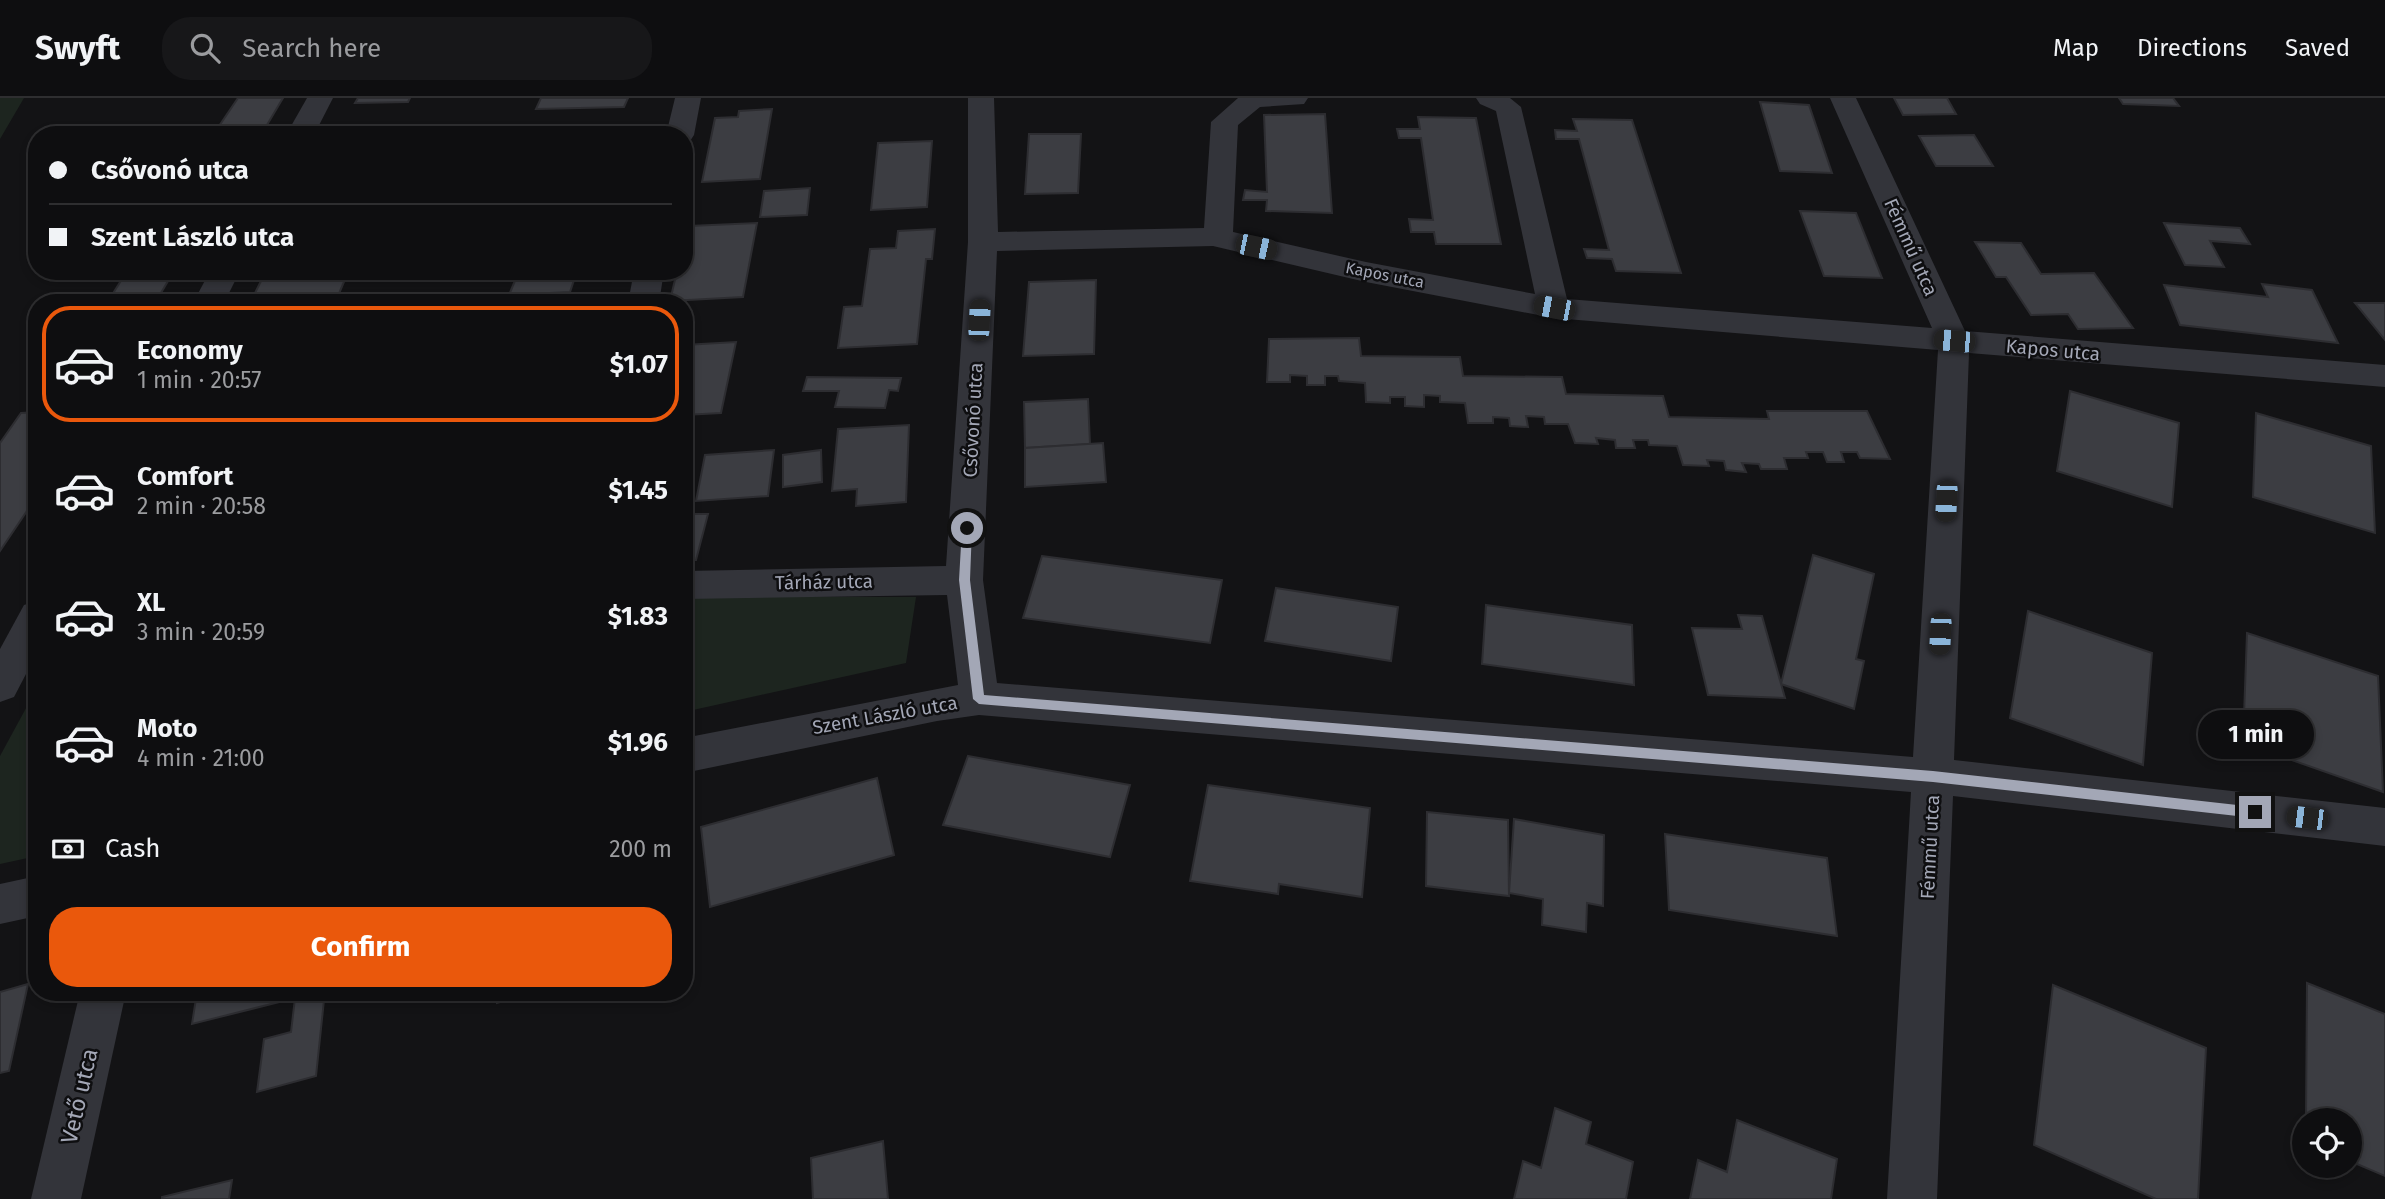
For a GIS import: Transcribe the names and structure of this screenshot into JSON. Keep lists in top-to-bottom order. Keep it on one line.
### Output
{"streets":{"street":["Fémmű utca","Kapos utca","Csővonó utca","Tárház utca","Szent László utca","Vető utca"]},"crossings":[["Fémmű utca","Kapos utca"],["Fémmű utca","Szent László utca"],["Kapos utca","Csővonó utca"],["Csővonó utca","Tárház utca"],["Csővonó utca","Szent László utca"]],"page":{"header":"Swyft","search":"Search here","nav":["Map","Directions","Saved"],"banner":["Csővonó utca","Szent László utca"],"list":[{"name":"Economy","note":"1 min · 20:57","value":"$1.07"},{"name":"Comfort","note":"2 min · 20:58","value":"$1.45"},{"name":"XL","note":"3 min · 20:59","value":"$1.83"},{"name":"Moto","note":"4 min · 21:00","value":"$1.96"}],"bubble":"1 min","pay":["Cash","200 m"],"buttons":"Confirm"}}
